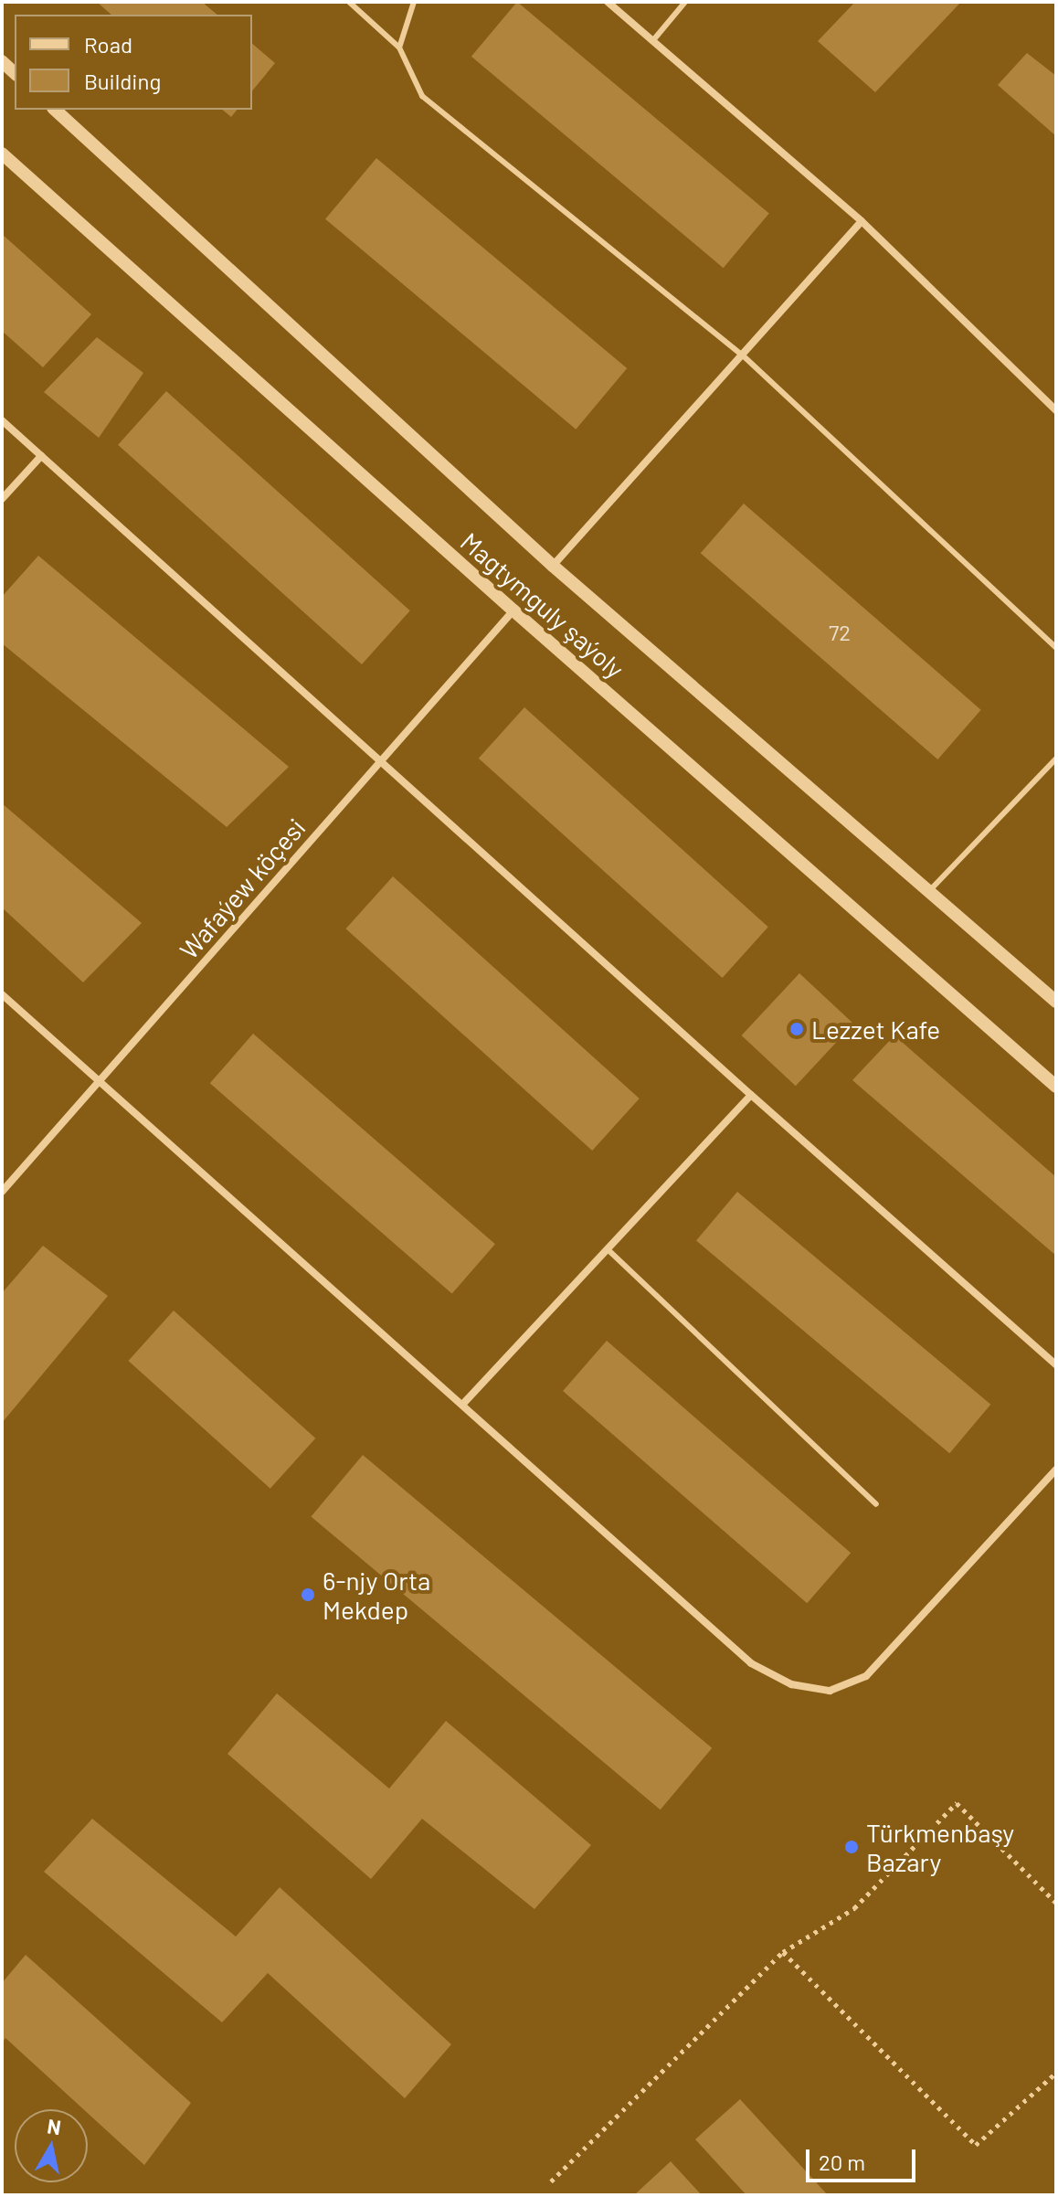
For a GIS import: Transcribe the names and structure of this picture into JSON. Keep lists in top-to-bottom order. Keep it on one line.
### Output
{"streets":{"street":["Magtymguly şaýoly","Wafaýew köçesi"]},"crossings":[["Magtymguly şaýoly","Wafaýew köçesi"]],"places":["Lezzet Kafe","6-njy Orta Mekdep","Türkmenbaşy Bazary"],"house_numbers":["72"],"legend":["Road","Building"],"scale_bar":"20 m","north":"top"}
